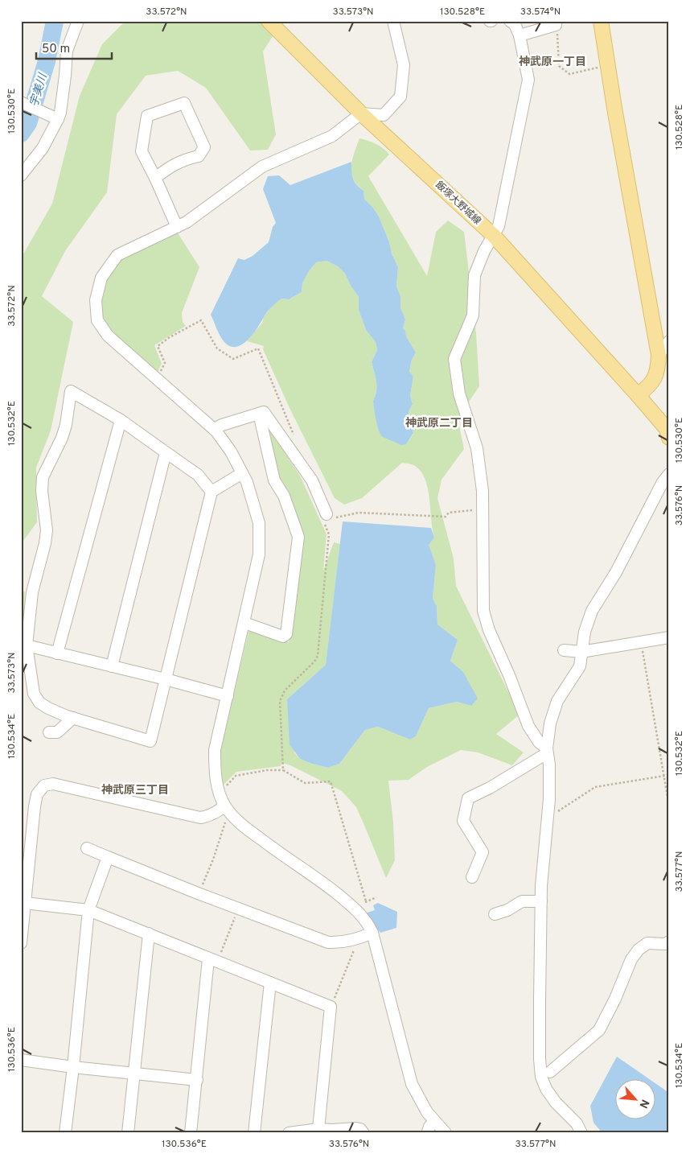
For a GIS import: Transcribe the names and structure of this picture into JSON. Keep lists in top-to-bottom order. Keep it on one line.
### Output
{"streets":{"main road":["飯塚大野城線"]},"districts":["神武原一丁目","神武原二丁目","神武原三丁目"],"water":["宇美川"],"scale_bar":"50 m","north":"bottom right","coordinates":["33.572°N","33.573°N","130.528°E","33.574°N","130.530°E","130.532°E","33.576°N","130.534°E","33.577°N","130.536°E"]}
